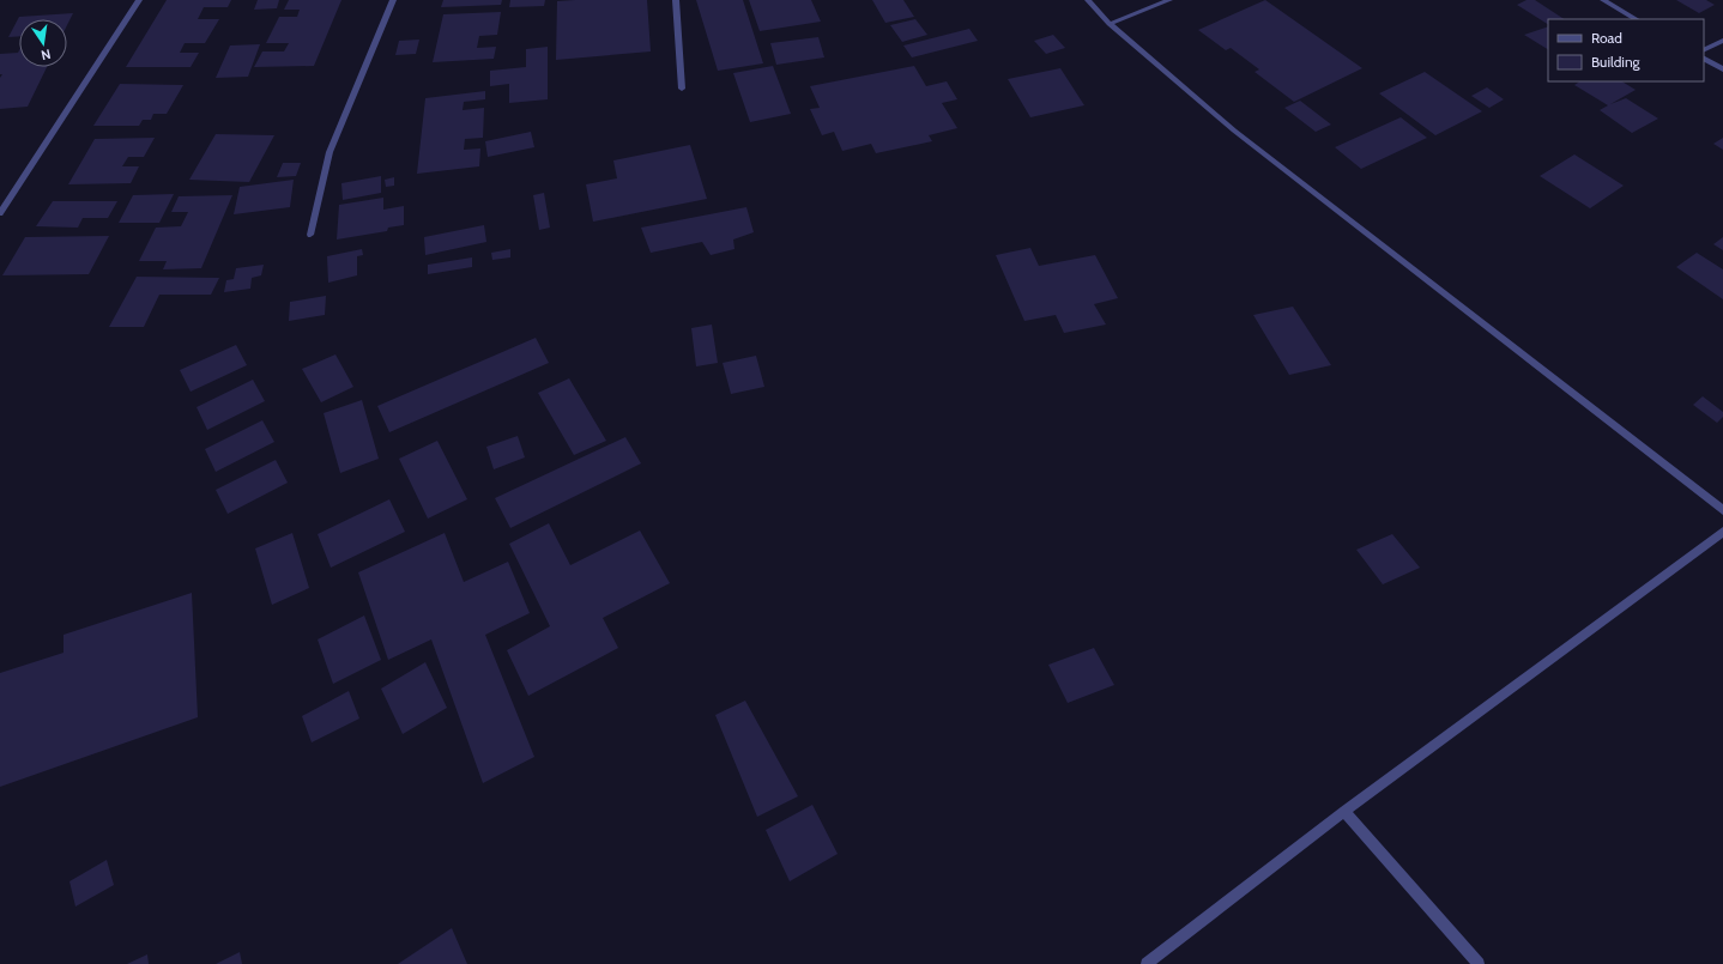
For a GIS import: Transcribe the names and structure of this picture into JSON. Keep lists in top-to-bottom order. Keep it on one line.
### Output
{"legend":["Road","Building"],"north":"bottom"}
